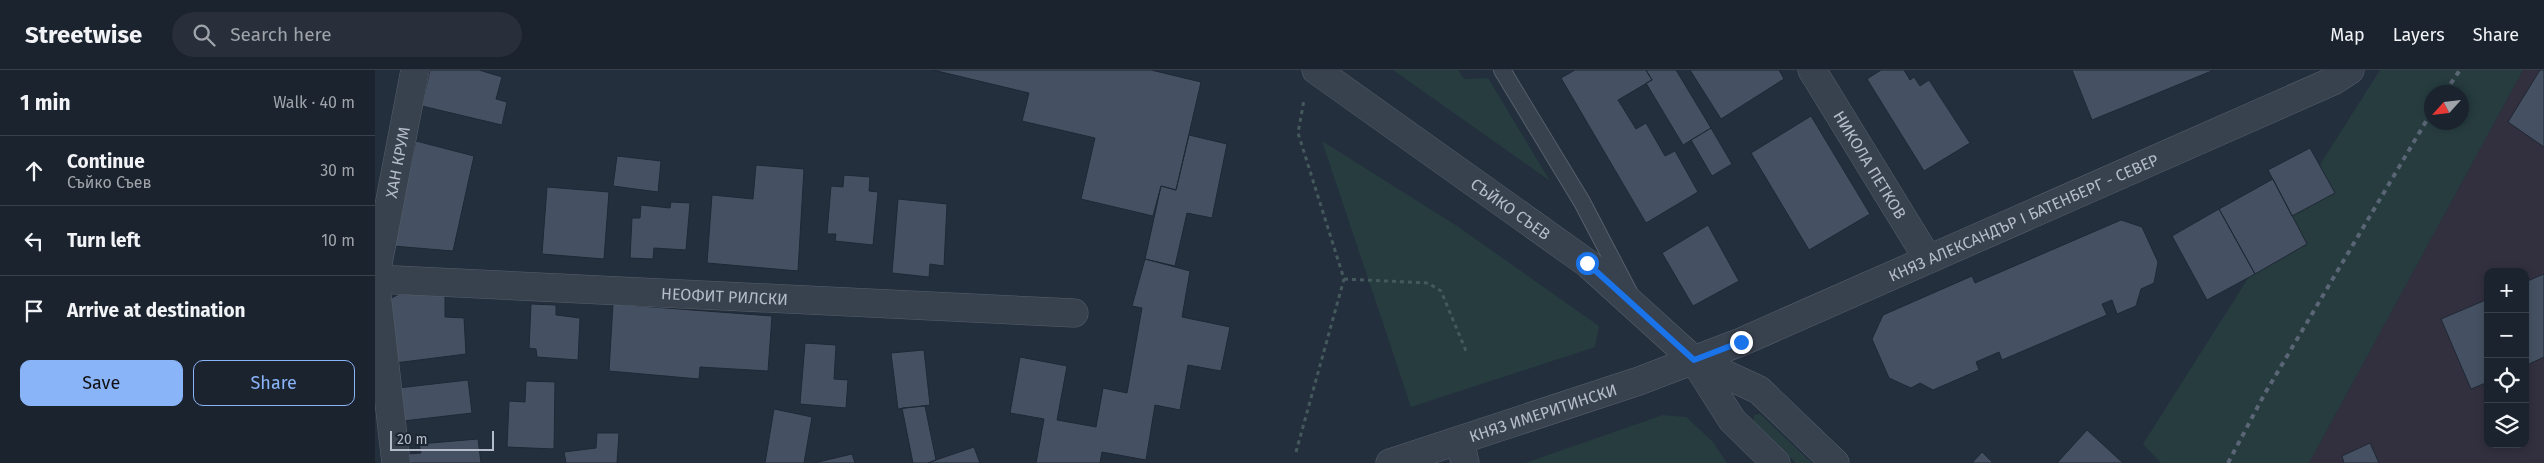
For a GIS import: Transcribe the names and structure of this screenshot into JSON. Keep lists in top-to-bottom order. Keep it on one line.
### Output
{"streets":{"street":["ХАН КРУМ","НИКОЛА ПЕТКОВ","СЪЙКО СЪЕВ","КНЯЗ АЛЕКСАНДЪР I БАТЕНБЕРГ - СЕВЕР","НЕОФИТ РИЛСКИ","КНЯЗ ИМЕРИТИНСКИ"]},"crossings":[["ХАН КРУМ","НЕОФИТ РИЛСКИ"],["НИКОЛА ПЕТКОВ","КНЯЗ АЛЕКСАНДЪР I БАТЕНБЕРГ - СЕВЕР"],["СЪЙКО СЪЕВ","КНЯЗ АЛЕКСАНДЪР I БАТЕНБЕРГ - СЕВЕР"],["СЪЙКО СЪЕВ","КНЯЗ ИМЕРИТИНСКИ"],["КНЯЗ АЛЕКСАНДЪР I БАТЕНБЕРГ - СЕВЕР","КНЯЗ ИМЕРИТИНСКИ"]],"scale_bar":"20 m","north":"bottom left","page":{"header":"Streetwise","search":"Search here","nav":["Map","Layers","Share"],"heading":["1 min","Walk · 40 m"],"list":[["Continue","Съйко Съев","30 m"],["Turn left","10 m"],"Arrive at destination"],"map_buttons":["+","−"],"buttons":["Save","Share"],"scale":"20 m"}}
